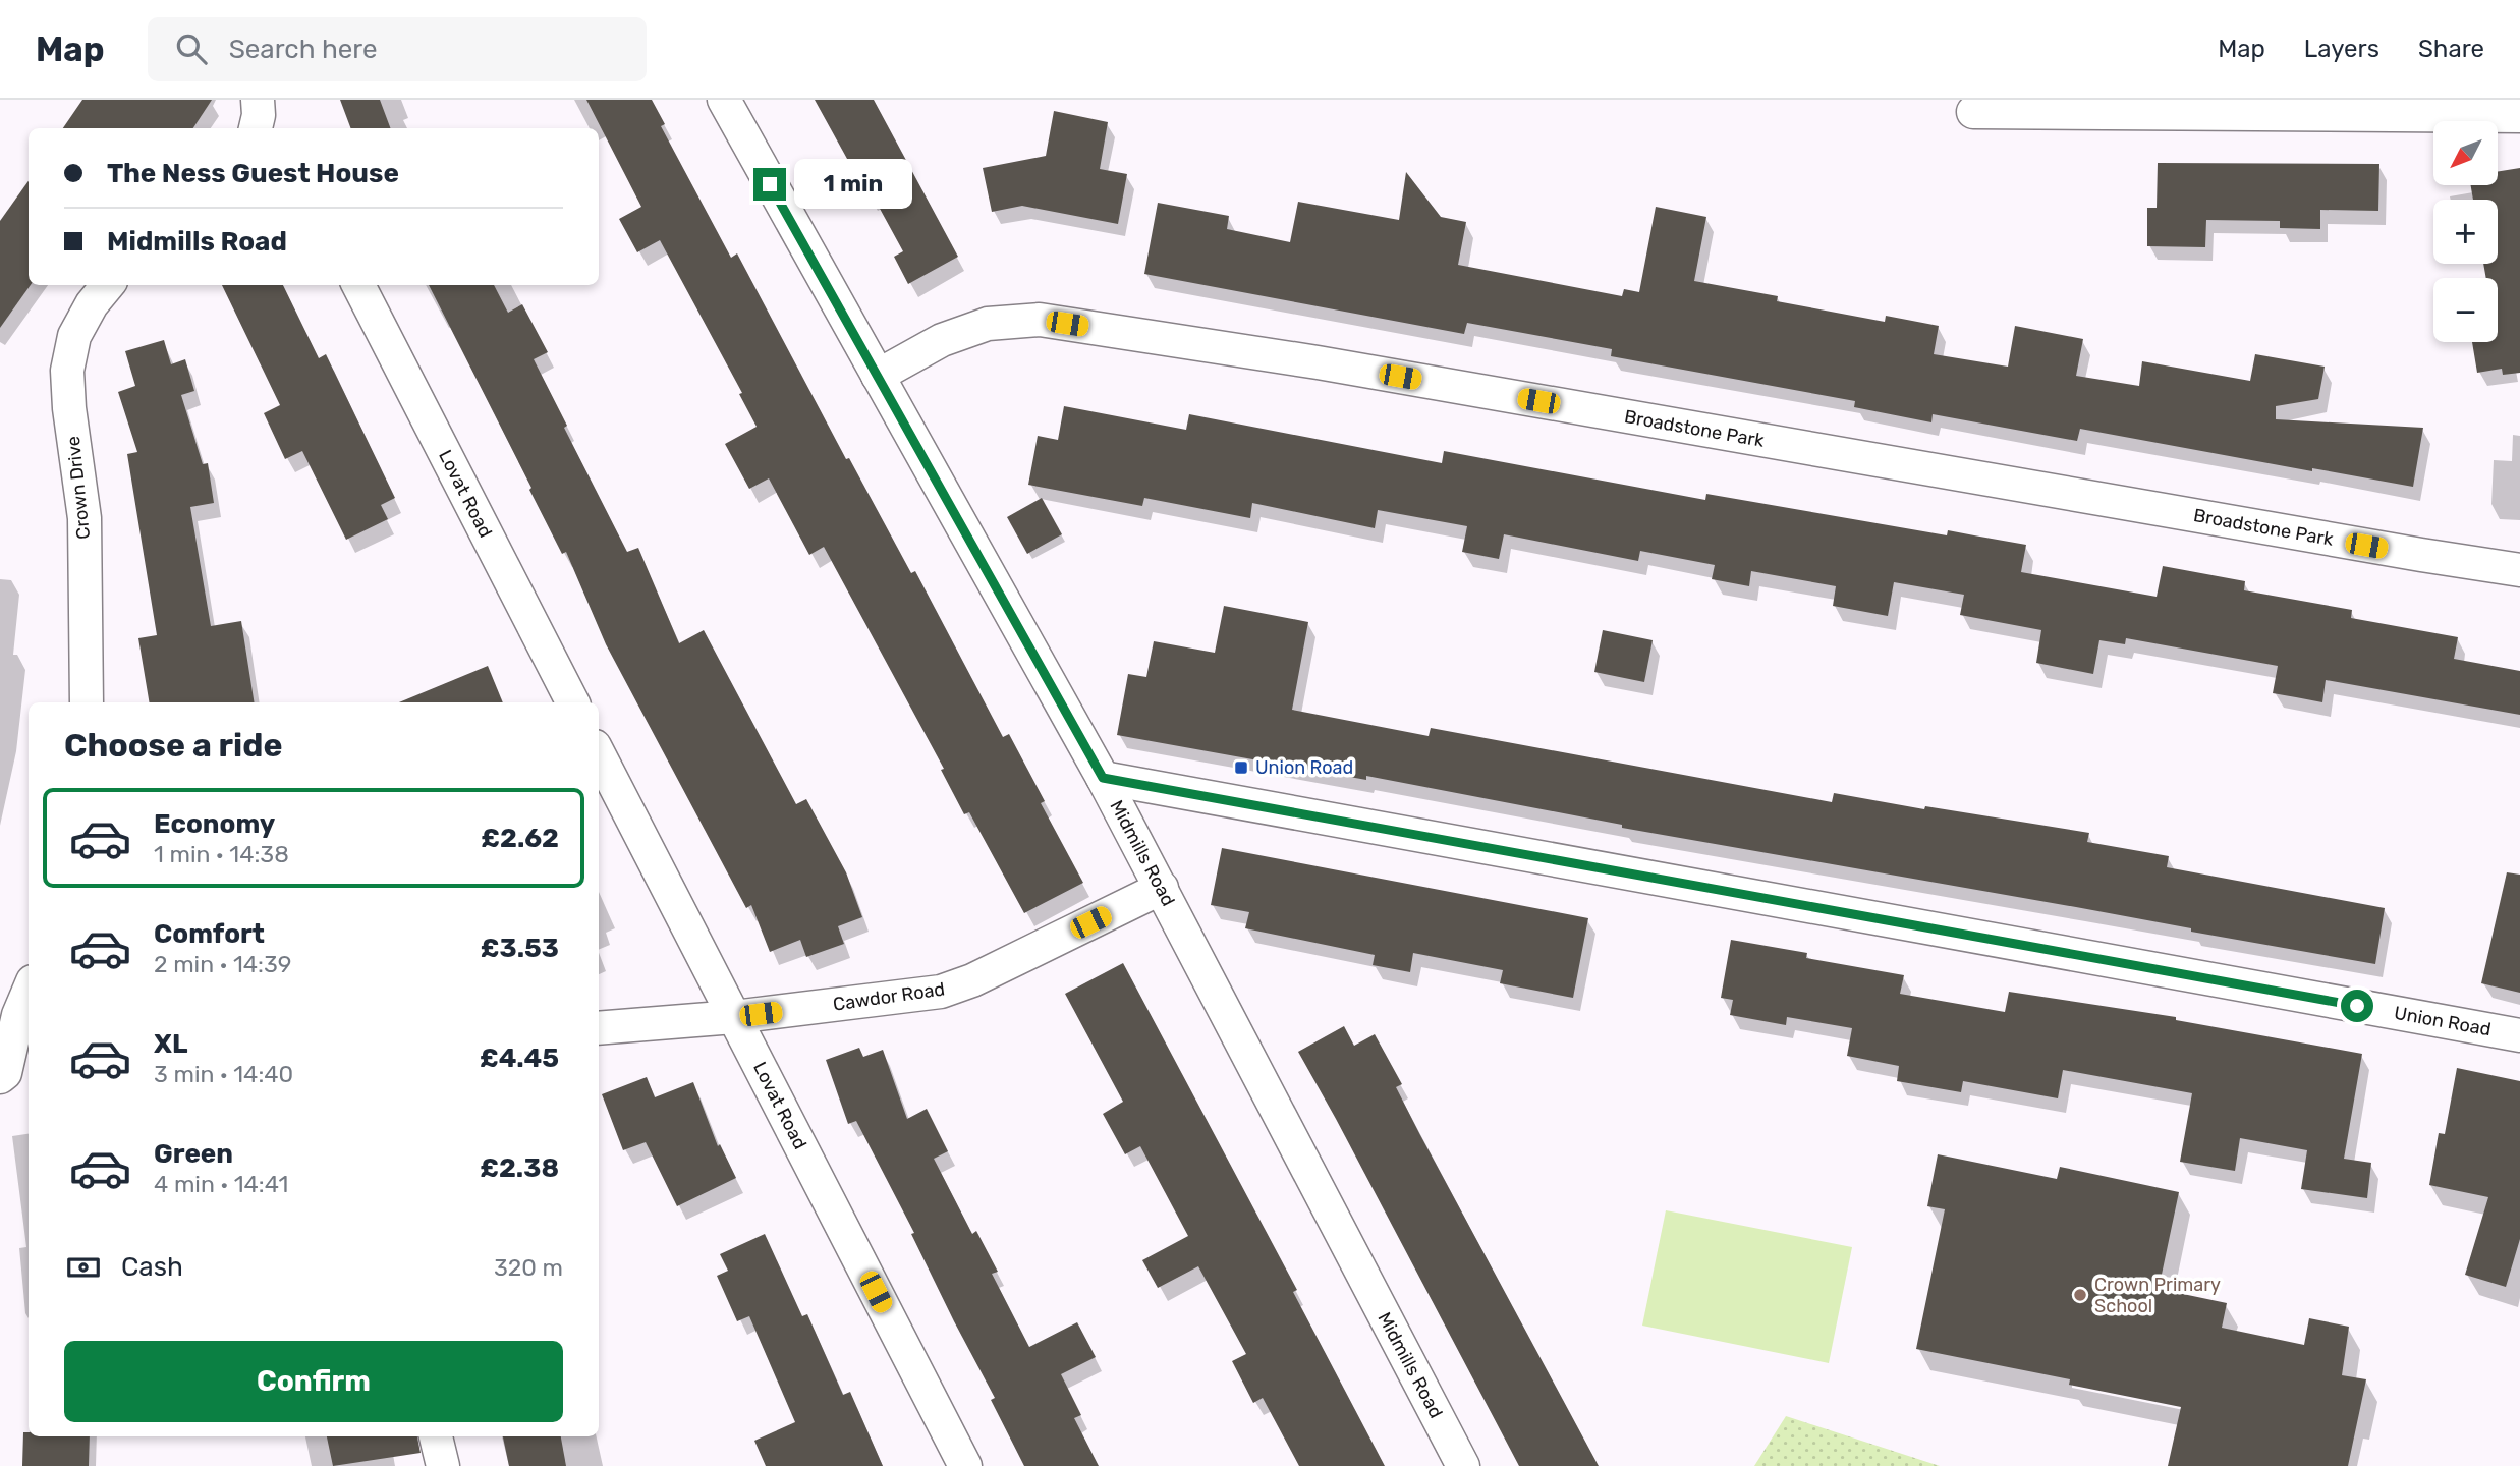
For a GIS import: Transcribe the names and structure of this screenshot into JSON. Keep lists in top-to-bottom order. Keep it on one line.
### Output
{"streets":{"street":["Broadstone Park","Crown Drive","Lovat Road","Midmills Road","Cawdor Road","Union Road"]},"crossings":[["Broadstone Park","Midmills Road"],["Lovat Road","Cawdor Road"],["Midmills Road","Cawdor Road"],["Midmills Road","Union Road"]],"places":{"transit":["Union Road"],"other":["Crown Primary School"]},"north":"bottom left","page":{"header":"Map","search":"Search here","nav":["Map","Layers","Share"],"map_buttons":["+","−"],"banner":["The Ness Guest House","Midmills Road"],"bubble":"1 min","heading":"Choose a ride","list":[{"name":"Economy","note":"1 min · 14:38","value":"£2.62"},{"name":"Comfort","note":"2 min · 14:39","value":"£3.53"},{"name":"XL","note":"3 min · 14:40","value":"£4.45"},{"name":"Green","note":"4 min · 14:41","value":"£2.38"}],"pay":["Cash","320 m"],"buttons":"Confirm"}}
